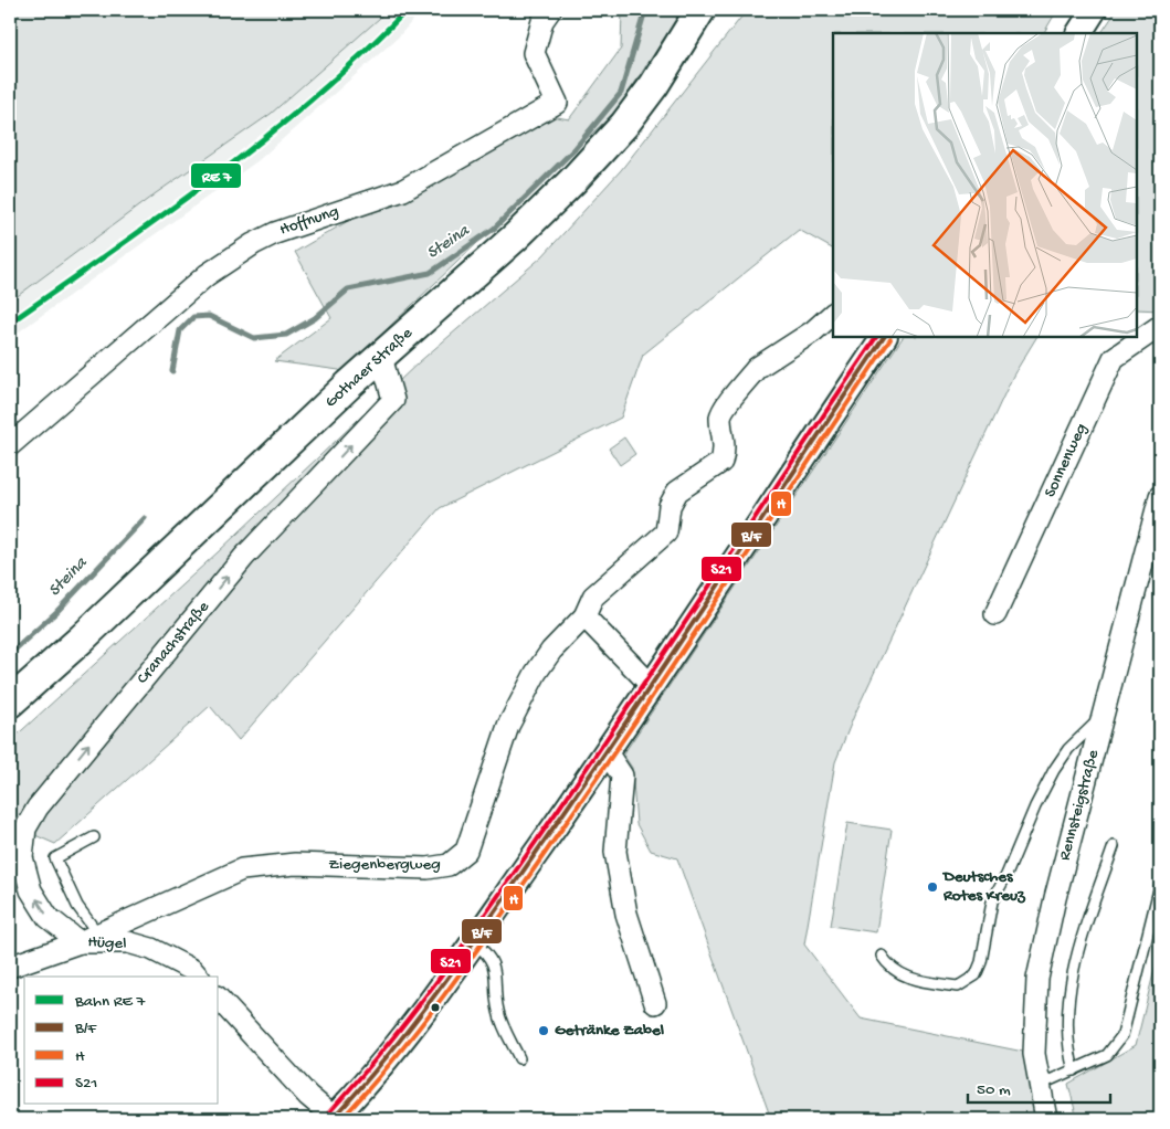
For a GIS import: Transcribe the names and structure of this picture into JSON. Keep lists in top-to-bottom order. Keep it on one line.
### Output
{"streets":{"main road":["Gothaer Straße"],"street":["Hoffnung","Sonnenweg","Cranachstraße","Rennsteigstraße","Ziegenbergweg","Hügel"]},"crossings":[["Gothaer Straße","Cranachstraße"],["Cranachstraße","Ziegenbergweg"],["Cranachstraße","Hügel"],["Ziegenbergweg","Hügel"]],"one_way":["Cranachstraße"],"water":["Steina"],"places":["Deutsches Rotes Kreuz","Getränke Zabel"],"lines":["transit line B/F","transit line S21","transit line H"],"legend":["Bahn RE 7","B/F","H","S21"],"scale_bar":"50 m"}
